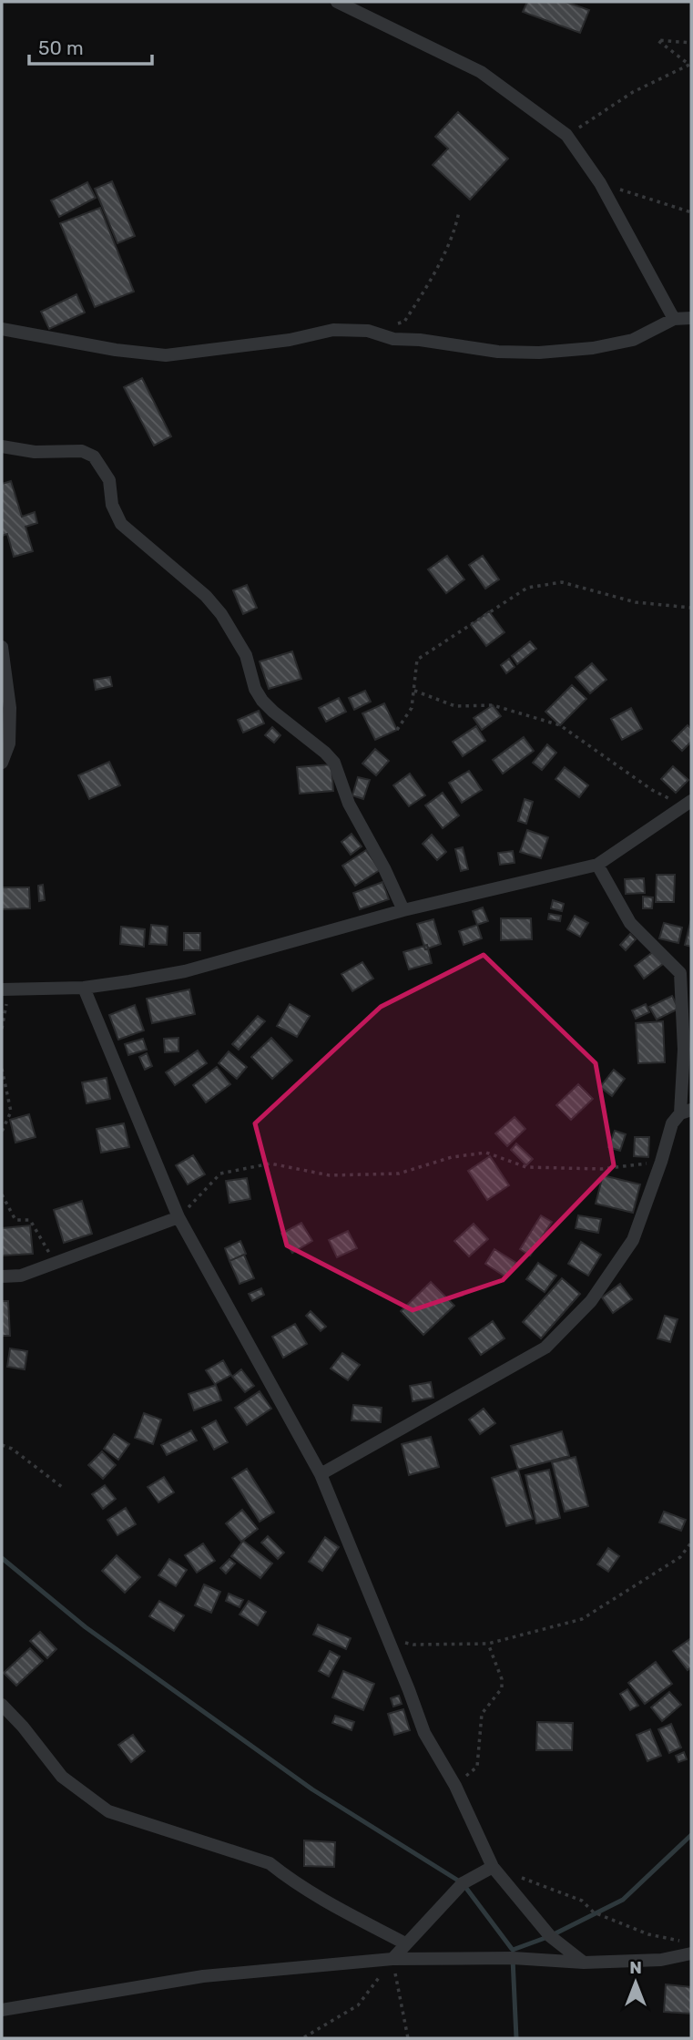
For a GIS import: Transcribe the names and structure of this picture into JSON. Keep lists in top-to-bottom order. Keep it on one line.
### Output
{"scale_bar":"50 m","north":"top"}
